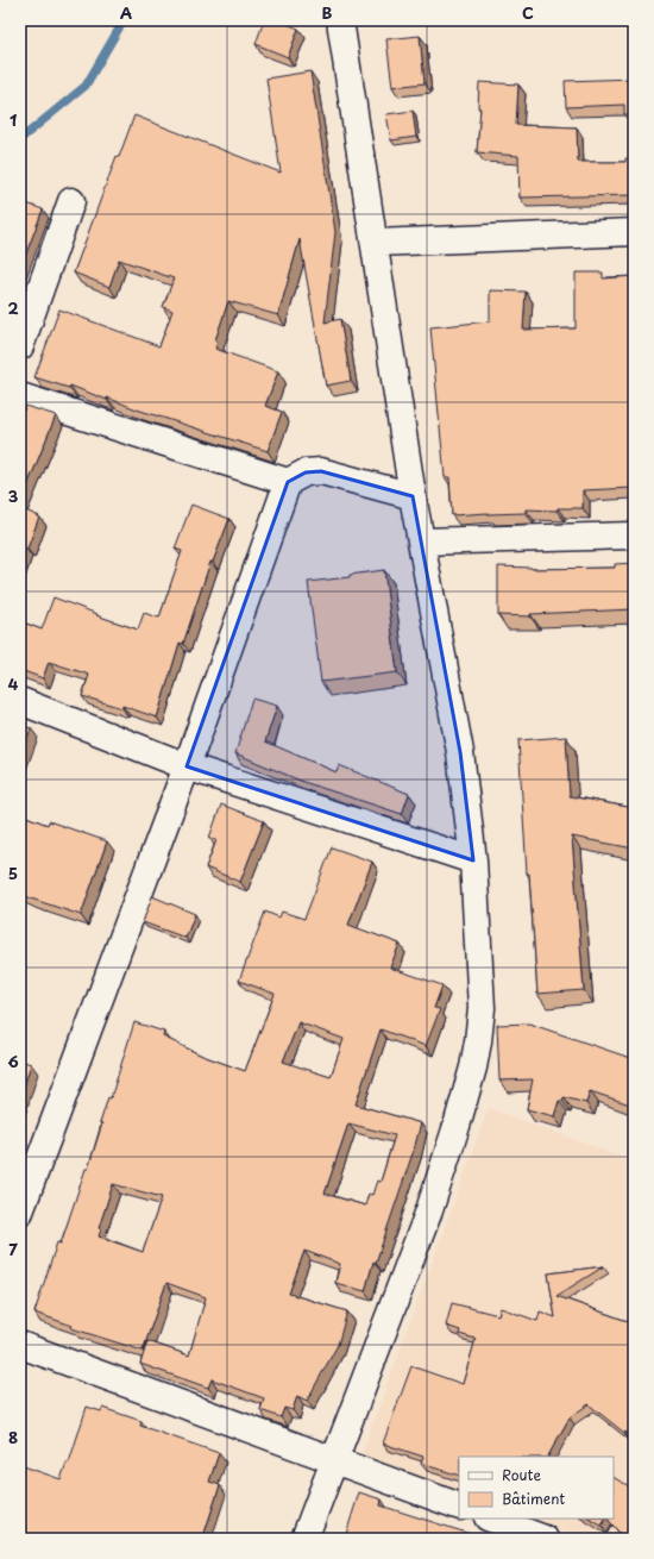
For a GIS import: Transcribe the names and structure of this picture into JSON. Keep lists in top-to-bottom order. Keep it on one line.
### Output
{"legend":["Route","Bâtiment"],"grid":{"columns":["A","B","C"],"rows":["1","2","3","4","5","6","7","8"]}}
